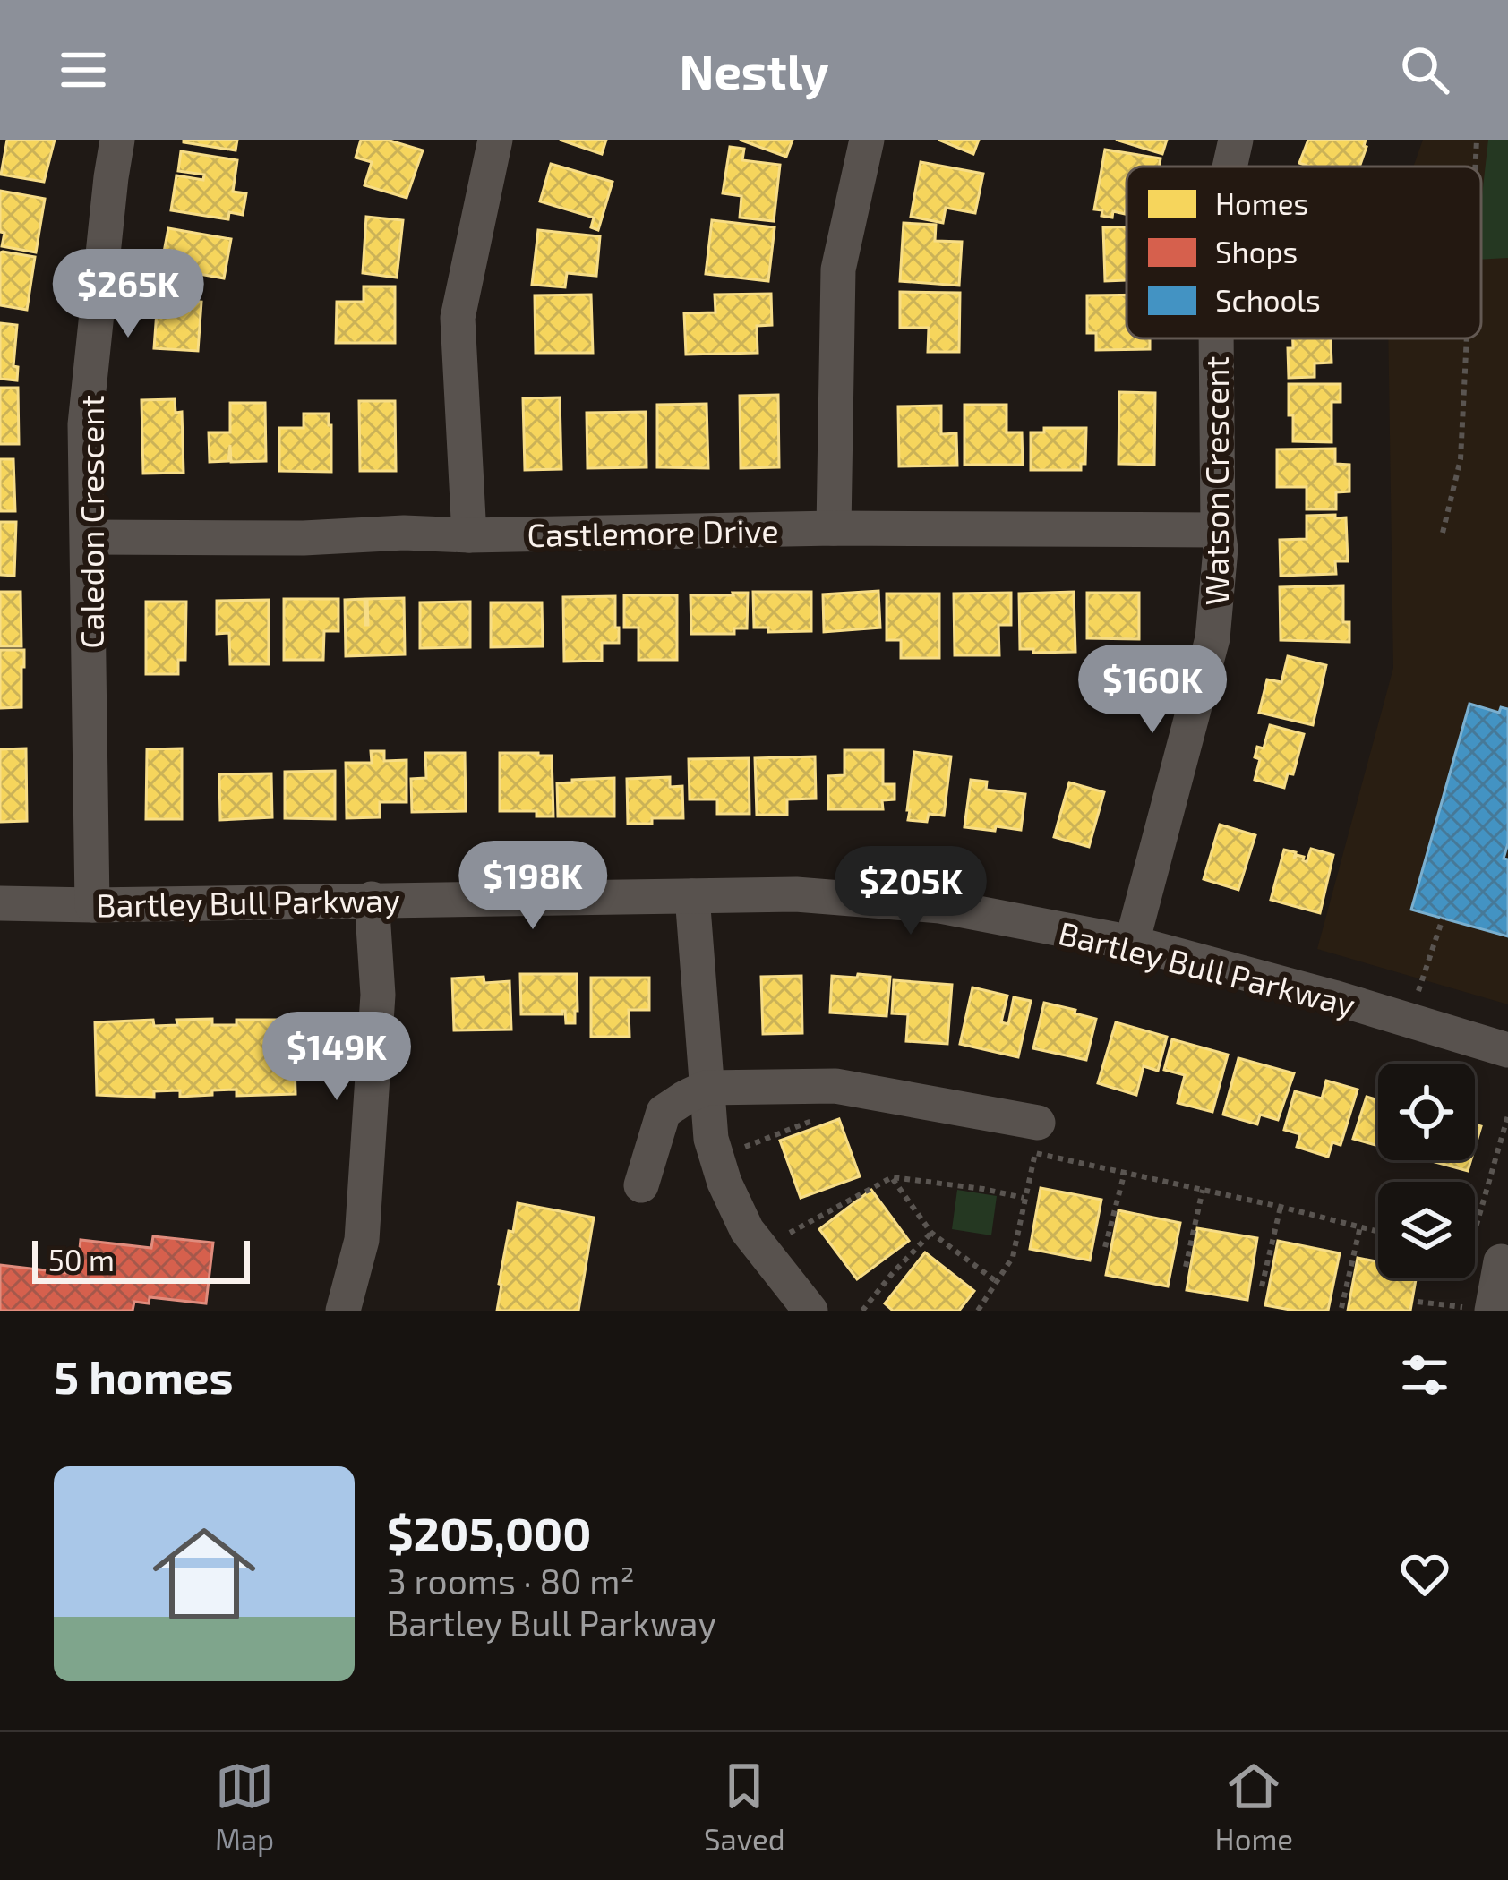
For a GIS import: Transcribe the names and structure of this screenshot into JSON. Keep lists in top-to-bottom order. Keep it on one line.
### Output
{"streets":{"street":["Watson Crescent","Caledon Crescent","Castlemore Drive","Bartley Bull Parkway"]},"crossings":[["Watson Crescent","Castlemore Drive"],["Watson Crescent","Bartley Bull Parkway"],["Caledon Crescent","Castlemore Drive"],["Caledon Crescent","Bartley Bull Parkway"]],"legend":["Homes","Shops","Schools"],"scale_bar":"50 m","page":{"header":"Nestly","price":["$265K","$160K","$198K","$205K","$149K"],"scale":"50 m","heading":"5 homes","list":[{"name":"$205,000","note":"3 rooms · 80 m² · Bartley Bull Parkway"}],"tabs":["Map","Saved","Home"]}}
